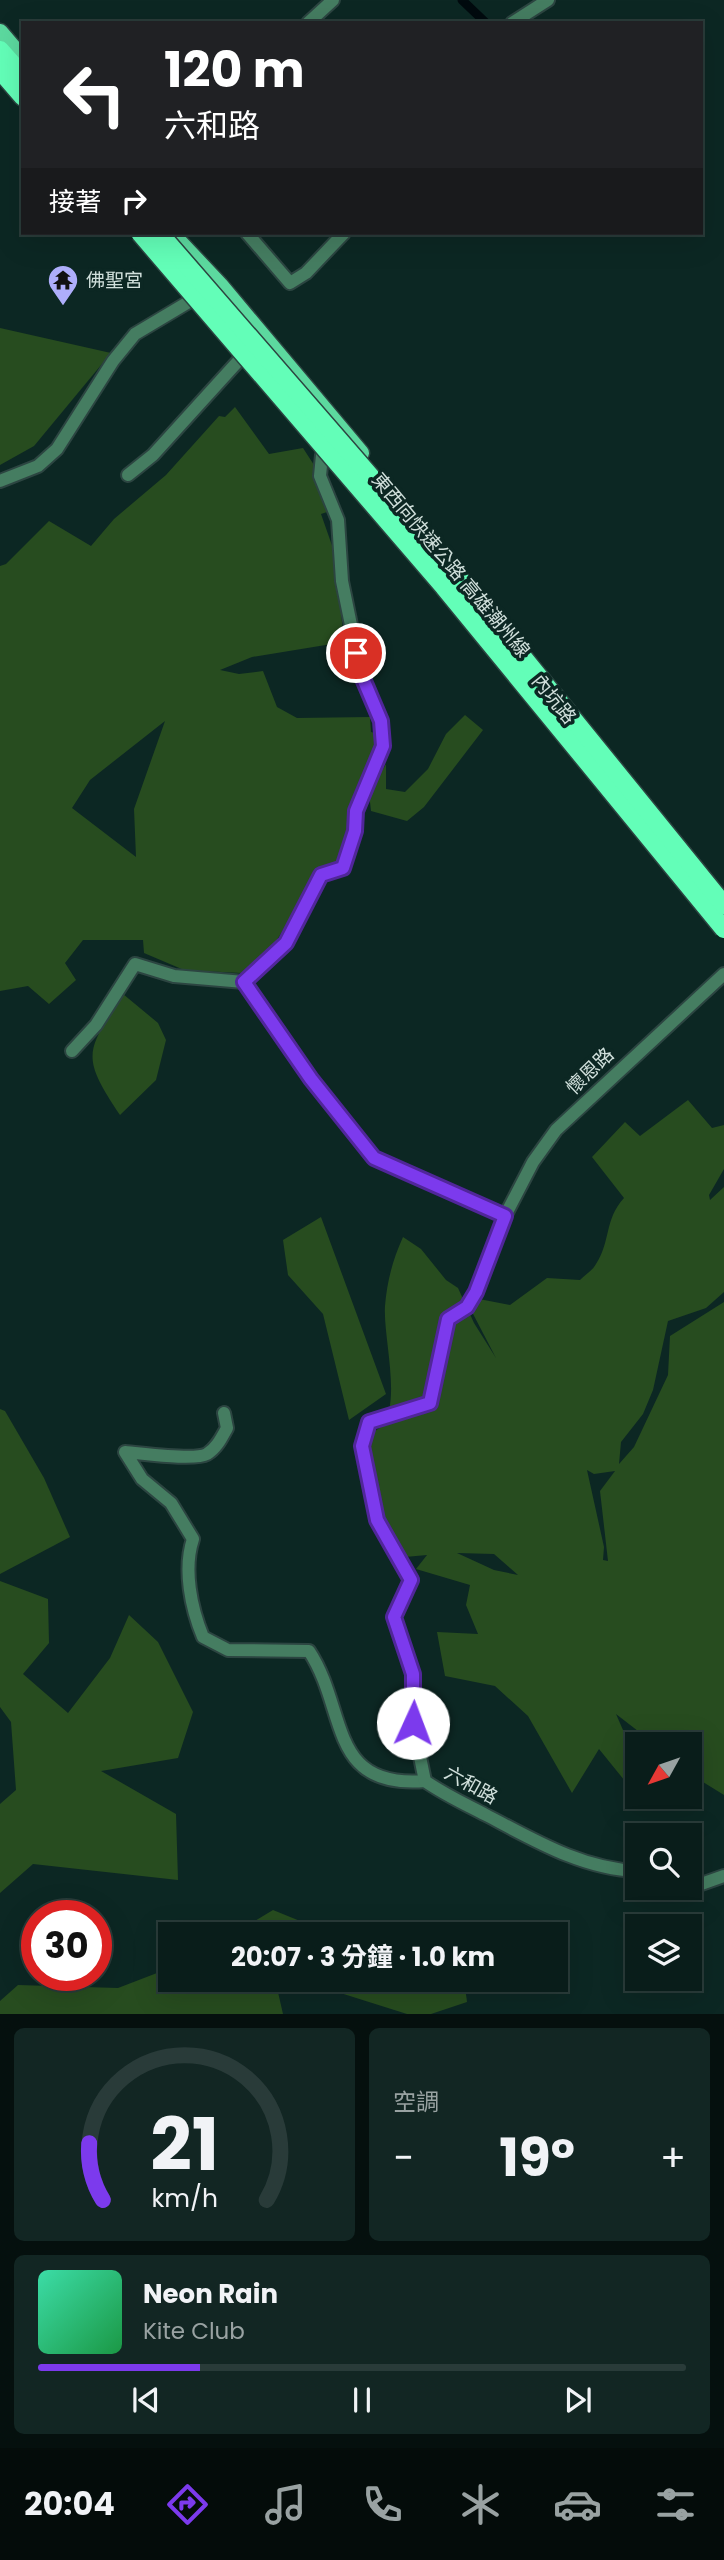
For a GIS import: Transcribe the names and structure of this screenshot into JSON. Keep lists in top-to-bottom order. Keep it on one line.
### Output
{"streets":{"highway":["東西向快速公路 高雄潮州線"],"main road":["內坑路"],"street":["懷恩路","六和路"]},"crossings":[["懷恩路","六和路"]],"places":{"temple":["佛聖宮"]},"north":"bottom left","page":{"turn":["120 m","六和路"],"then":"接著","limit":"30","trip":"20:07 · 3 分鐘 · 1.0 km","tile":"空調","heat":["−","19°","+"],"song":["Neon Rain","Kite Club"],"tabs":"20:04","gauge":["21","km/h"]}}
